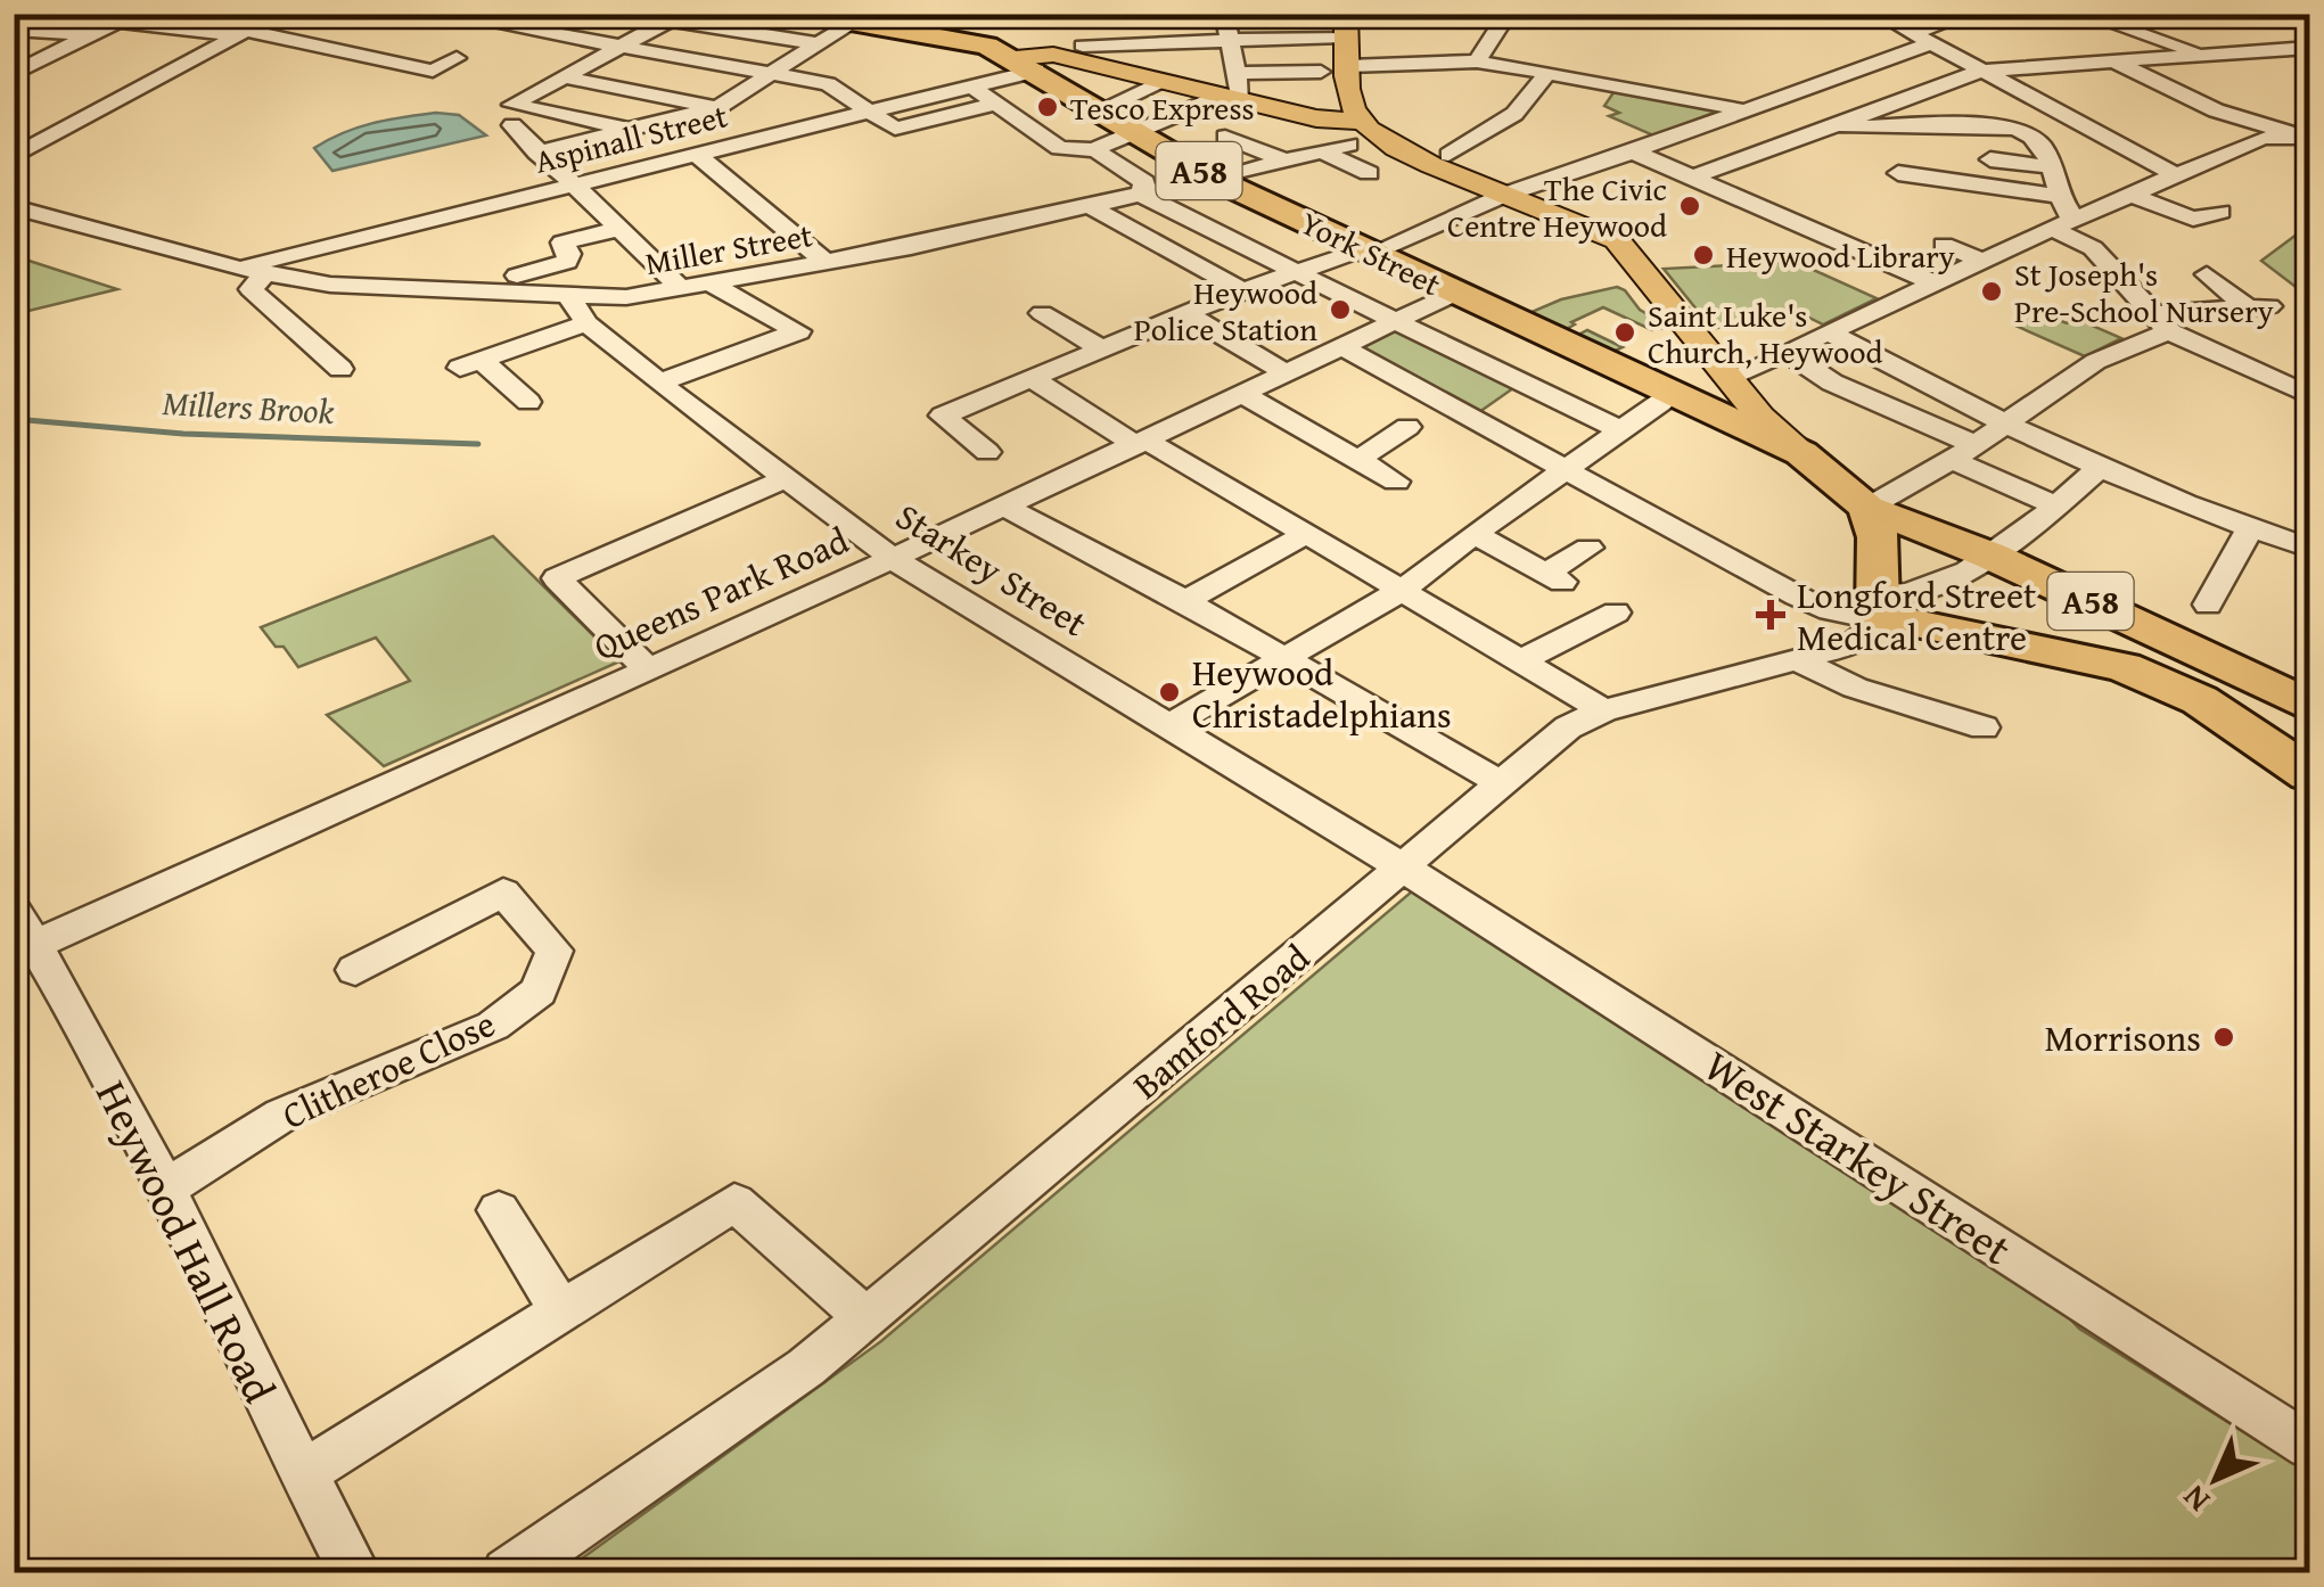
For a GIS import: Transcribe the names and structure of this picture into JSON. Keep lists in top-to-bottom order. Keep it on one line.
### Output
{"streets":{"highway":["A58","York Street"],"street":["Aspinall Street","Miller Street","Starkey Street","Queens Park Road","Bamford Road","Clitheroe Close","West Starkey Street","Heywood Hall Road"]},"crossings":[["Aspinall Street","Miller Street"],["Aspinall Street","York Street"],["A58","York Street"],["A58","Bamford Road"],["Miller Street","York Street"],["Miller Street","Starkey Street"],["York Street","Queens Park Road"],["Starkey Street","Queens Park Road"],["Starkey Street","Bamford Road"],["Starkey Street","West Starkey Street"],["Queens Park Road","Heywood Hall Road"],["Bamford Road","West Starkey Street"],["Clitheroe Close","Heywood Hall Road"]],"water":["Millers Brook"],"places":{"other":["Tesco Express","The Civic Centre Heywood","Heywood Library","St Joseph's Pre-School Nursery","Heywood Police Station","Saint Luke's Church, Heywood","Heywood Christadelphians","Morrisons"],"health":["Longford Street Medical Centre"]},"north":"bottom left"}
